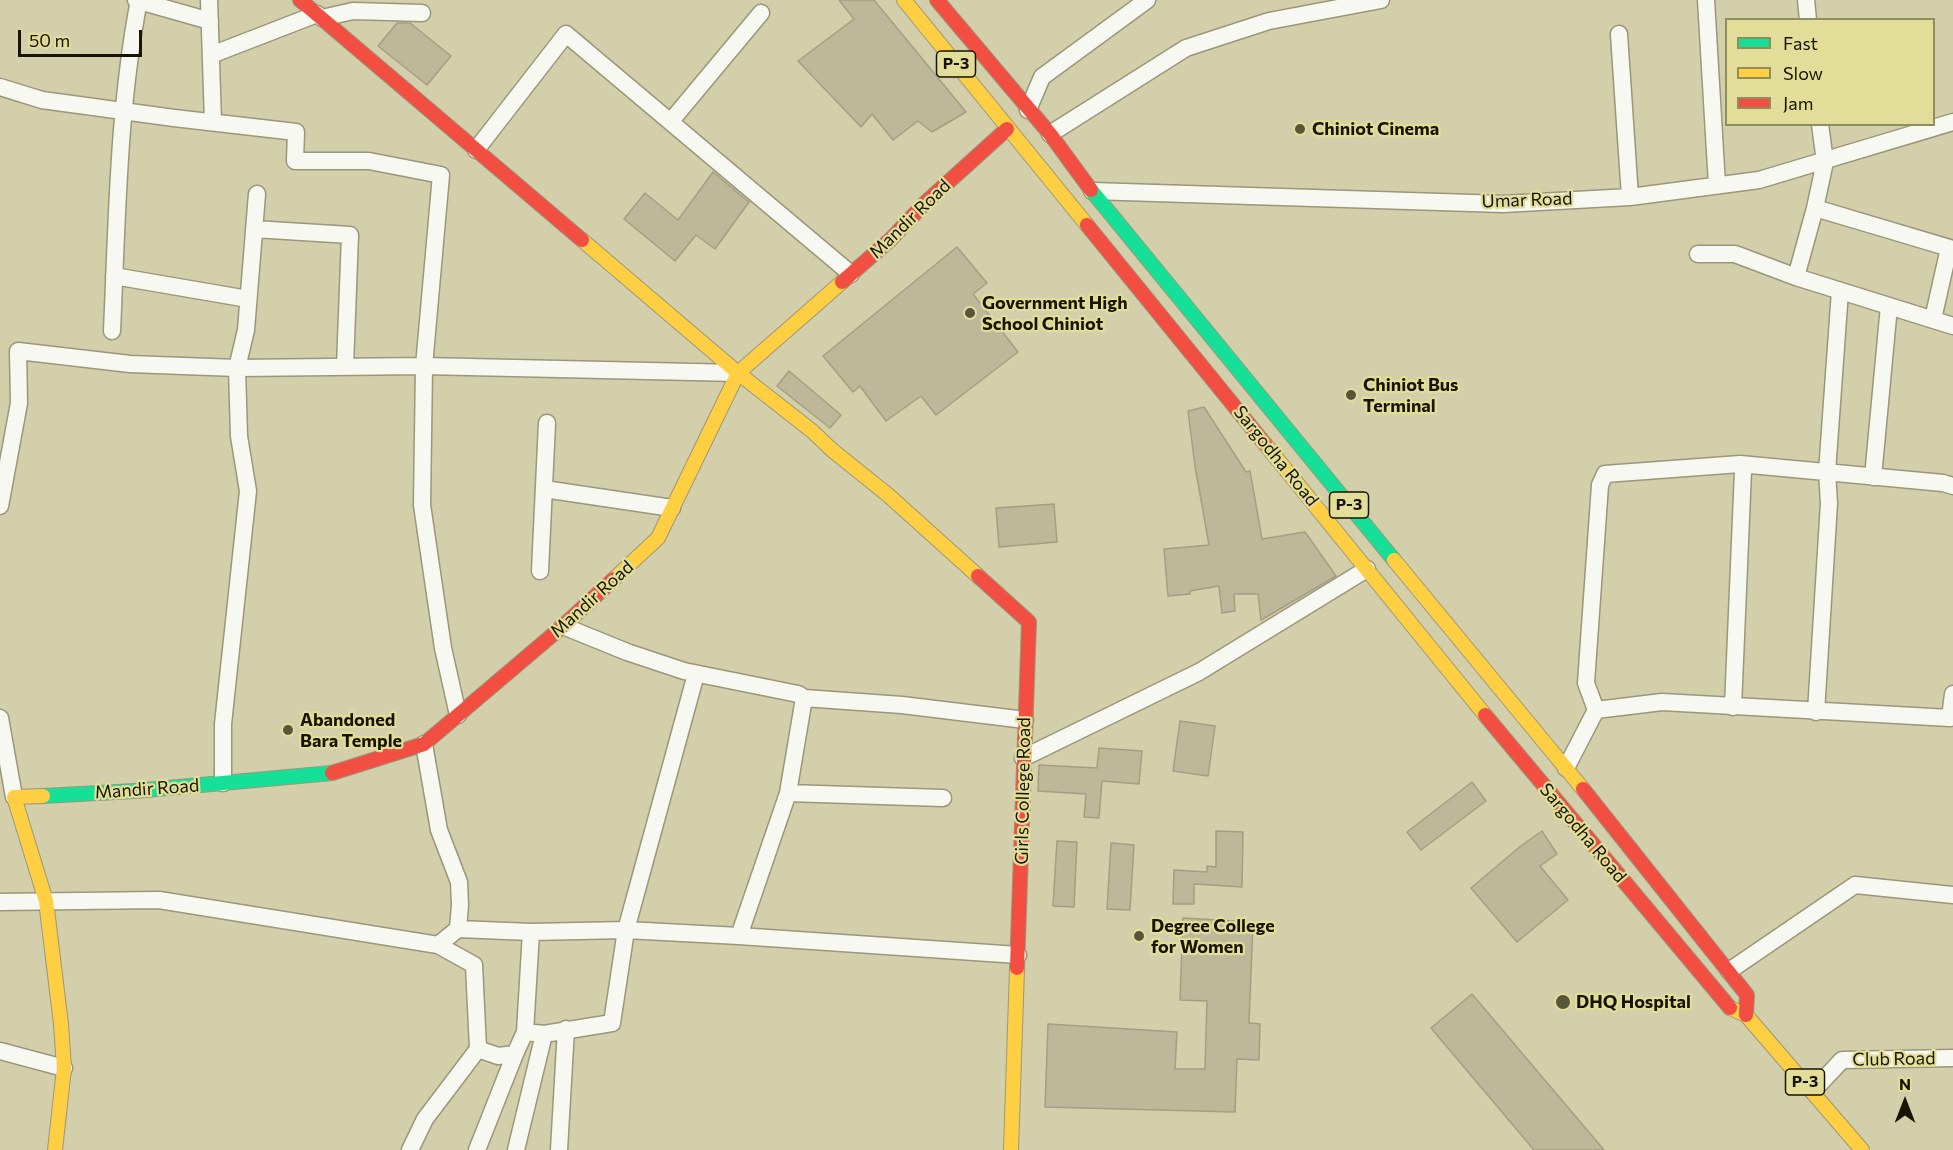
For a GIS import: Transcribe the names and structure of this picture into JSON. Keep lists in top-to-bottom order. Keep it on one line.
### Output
{"streets":{"main road":["P-3","Mandir Road","Sargodha Road","Girls College Road"],"street":["Umar Road","Club Road"]},"crossings":[["Umar Road","Sargodha Road"],["Mandir Road","Sargodha Road"],["Mandir Road","Girls College Road"],["Sargodha Road","Club Road"]],"places":["Chiniot Cinema","Government High School Chiniot","Chiniot Bus Terminal","Abandoned Bara Temple","Degree College for Women","DHQ Hospital"],"legend":["Fast","Slow","Jam"],"scale_bar":"50 m","north":"top"}
